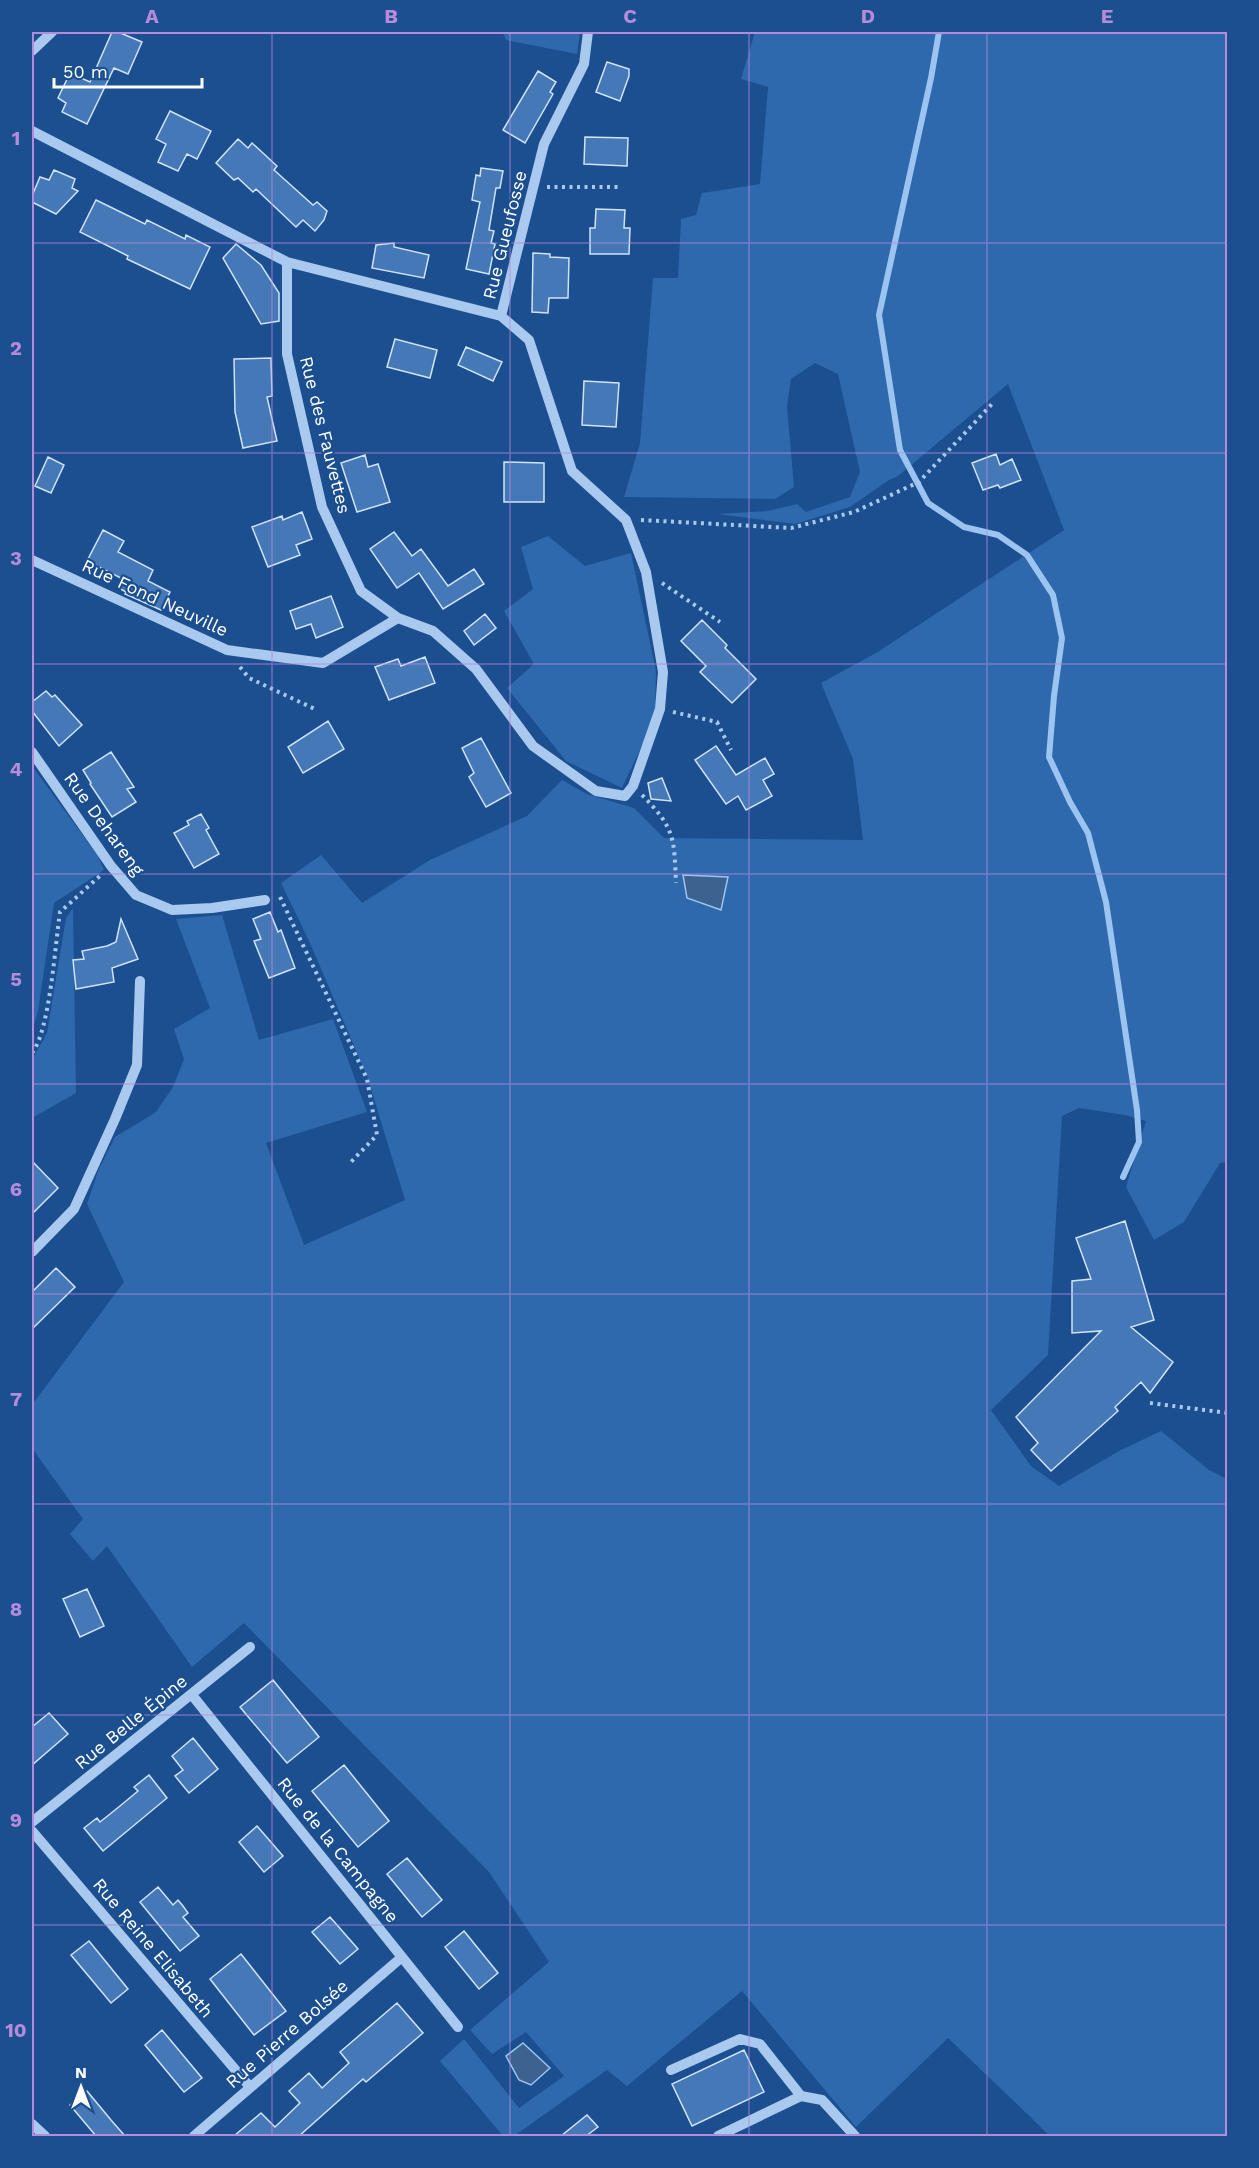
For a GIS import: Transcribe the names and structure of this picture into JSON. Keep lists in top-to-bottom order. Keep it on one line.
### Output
{"streets":{"street":["Rue Gueufosse","Rue des Fauvettes","Rue Fond Neuville","Rue Dehareng","Rue Belle Épine","Rue de la Campagne","Rue Reine Elisabeth","Rue Pierre Bolsée"]},"crossings":[["Rue Gueufosse","Rue des Fauvettes"],["Rue des Fauvettes","Rue Fond Neuville"],["Rue Belle Épine","Rue de la Campagne"],["Rue de la Campagne","Rue Pierre Bolsée"],["Rue Reine Elisabeth","Rue Pierre Bolsée"]],"scale_bar":"50 m","north":"top","grid":{"columns":["A","B","C","D","E"],"rows":["1","2","3","4","5","6","7","8","9","10"]}}
